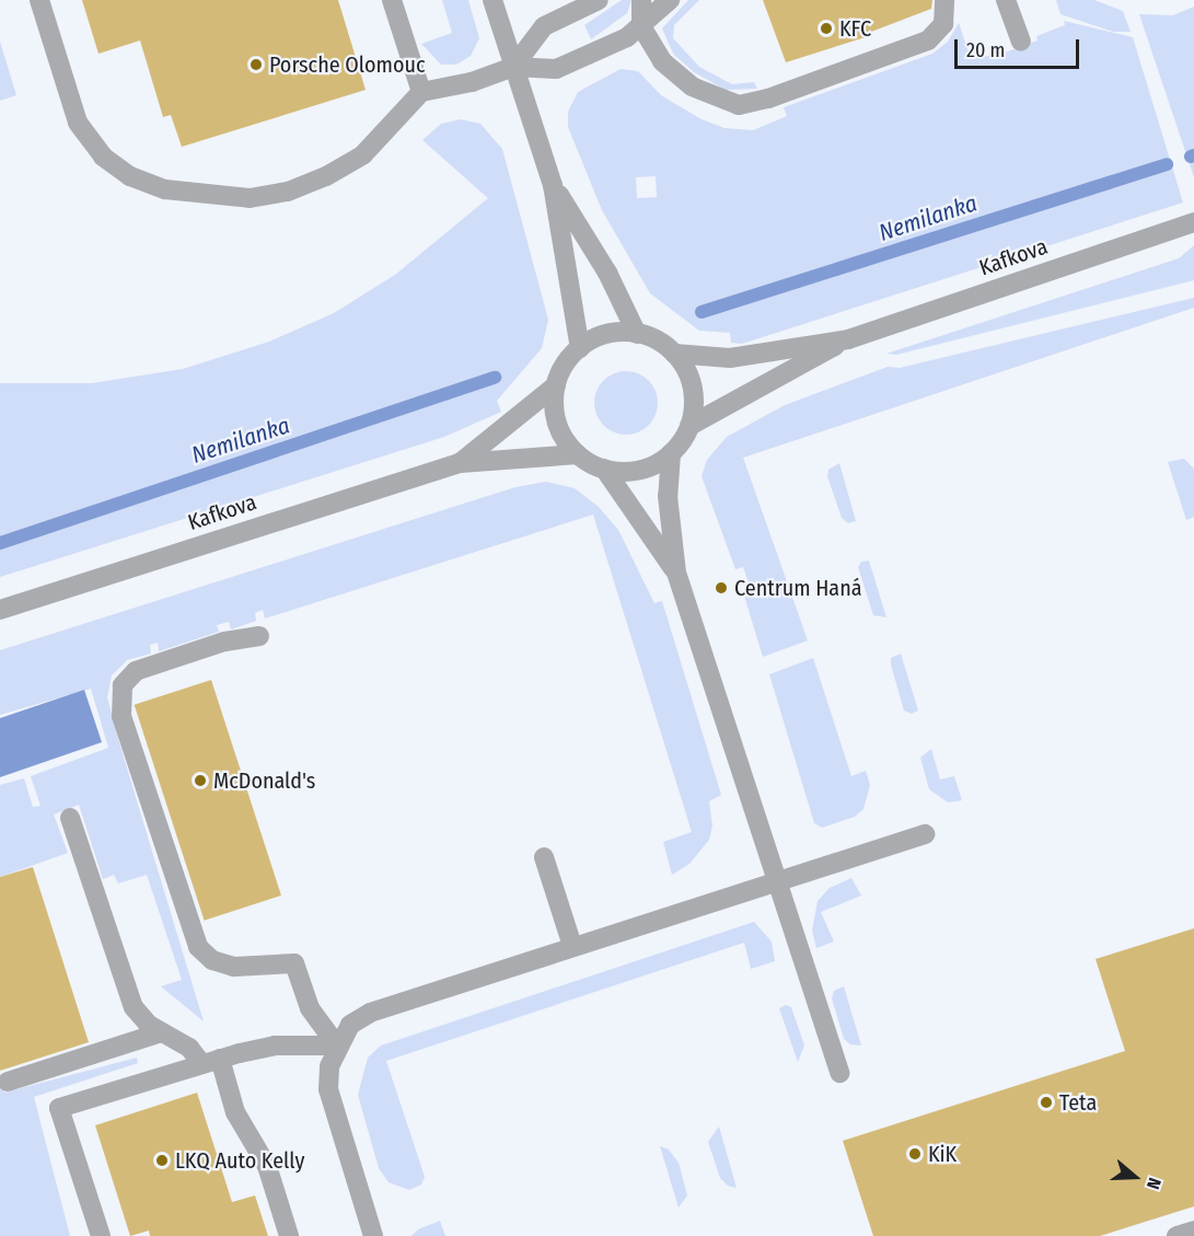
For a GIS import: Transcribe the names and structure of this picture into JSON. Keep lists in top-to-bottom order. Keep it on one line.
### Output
{"streets":{"street":["Kafkova"]},"water":["Nemilanka"],"places":["KFC","Porsche Olomouc","Centrum Haná","McDonald's","Teta","KiK","LKQ Auto Kelly"],"scale_bar":"20 m","north":"right"}
